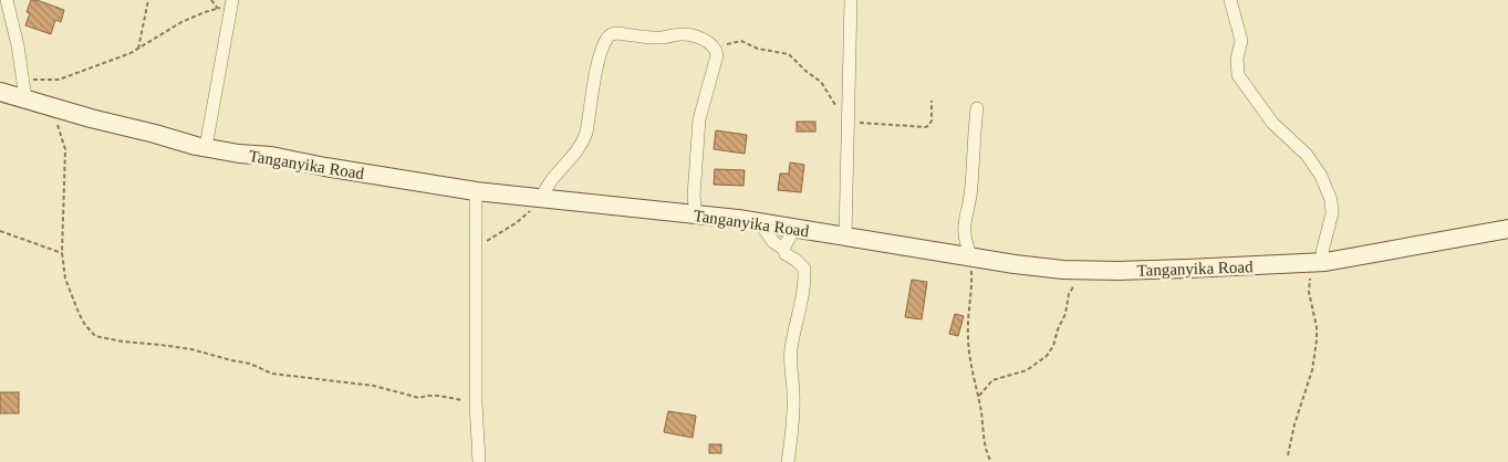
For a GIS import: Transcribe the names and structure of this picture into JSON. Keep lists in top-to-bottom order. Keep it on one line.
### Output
{"streets":{"street":["Tanganyika Road"]}}
